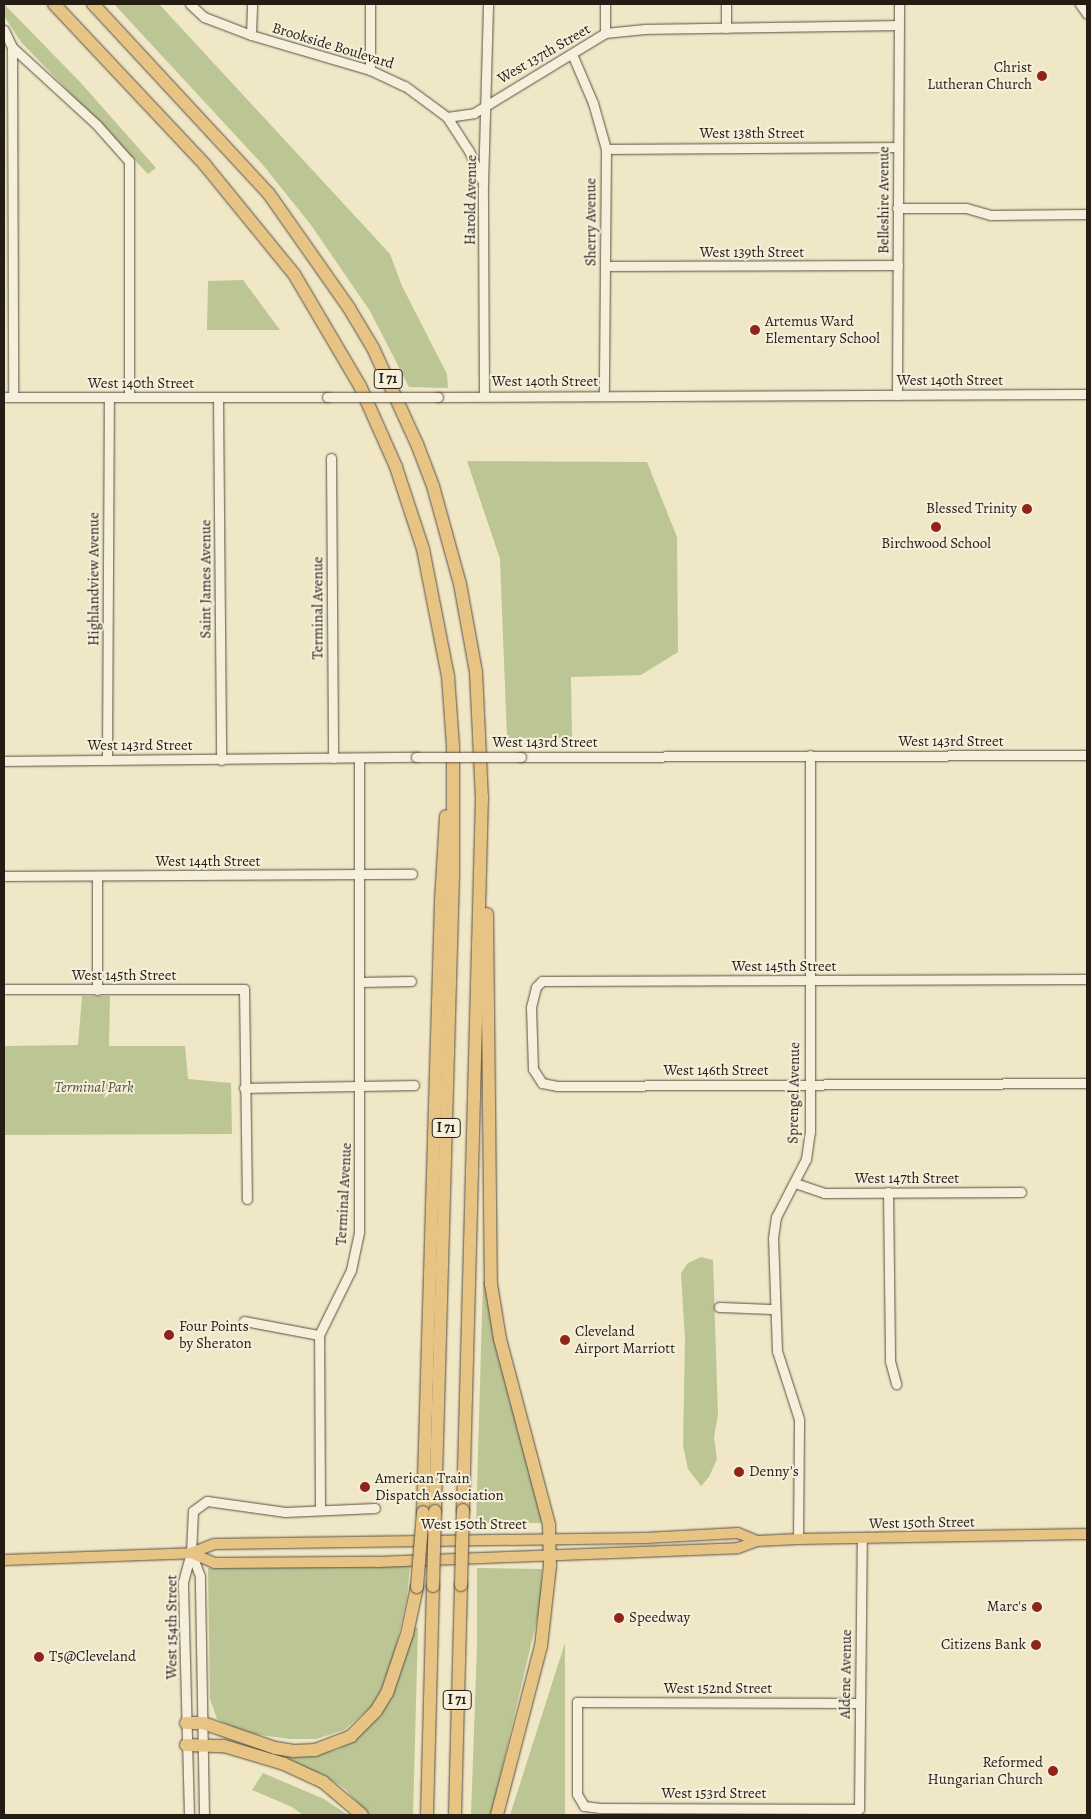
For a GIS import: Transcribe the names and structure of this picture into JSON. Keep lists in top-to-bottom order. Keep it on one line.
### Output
{"streets":{"highway":["I 71"],"main road":["West 150th Street"],"street":["Brookside Boulevard","West 137th Street","West 138th Street","Harold Avenue","Belleshire Avenue","Sherry Avenue","West 139th Street","West 140th Street","Highlandview Avenue","Saint James Avenue","Terminal Avenue","West 143rd Street","West 144th Street","West 145th Street","West 146th Street","Sprengel Avenue","West 147th Street","West 154th Street","Aldene Avenue","West 152nd Street","West 153rd Street"]},"crossings":[["Brookside Boulevard","West 137th Street"],["Brookside Boulevard","Harold Avenue"],["West 137th Street","Harold Avenue"],["West 137th Street","Belleshire Avenue"],["West 137th Street","Sherry Avenue"],["West 138th Street","Belleshire Avenue"],["West 138th Street","Sherry Avenue"],["Harold Avenue","West 140th Street"],["Belleshire Avenue","West 139th Street"],["Belleshire Avenue","West 140th Street"],["Sherry Avenue","West 139th Street"],["Sherry Avenue","West 140th Street"],["West 140th Street","Highlandview Avenue"],["West 140th Street","Saint James Avenue"],["Highlandview Avenue","West 143rd Street"],["Saint James Avenue","West 143rd Street"],["Terminal Avenue","West 143rd Street"],["Terminal Avenue","West 144th Street"],["West 143rd Street","Sprengel Avenue"],["West 145th Street","West 146th Street"],["West 145th Street","Sprengel Avenue"],["West 146th Street","Sprengel Avenue"],["Sprengel Avenue","West 147th Street"],["Sprengel Avenue","West 150th Street"],["West 150th Street","West 154th Street"],["West 150th Street","Aldene Avenue"],["Aldene Avenue","West 152nd Street"],["Aldene Avenue","West 153rd Street"],["West 152nd Street","West 153rd Street"]],"parks":["Terminal Park"],"places":["Christ Lutheran Church","Artemus Ward Elementary School","Blessed Trinity","Birchwood School","Four Points by Sheraton","Cleveland Airport Marriott","Denny's","American Train Dispatch Association","Marc's","Speedway","Citizens Bank","T5@Cleveland","Reformed Hungarian Church"]}
